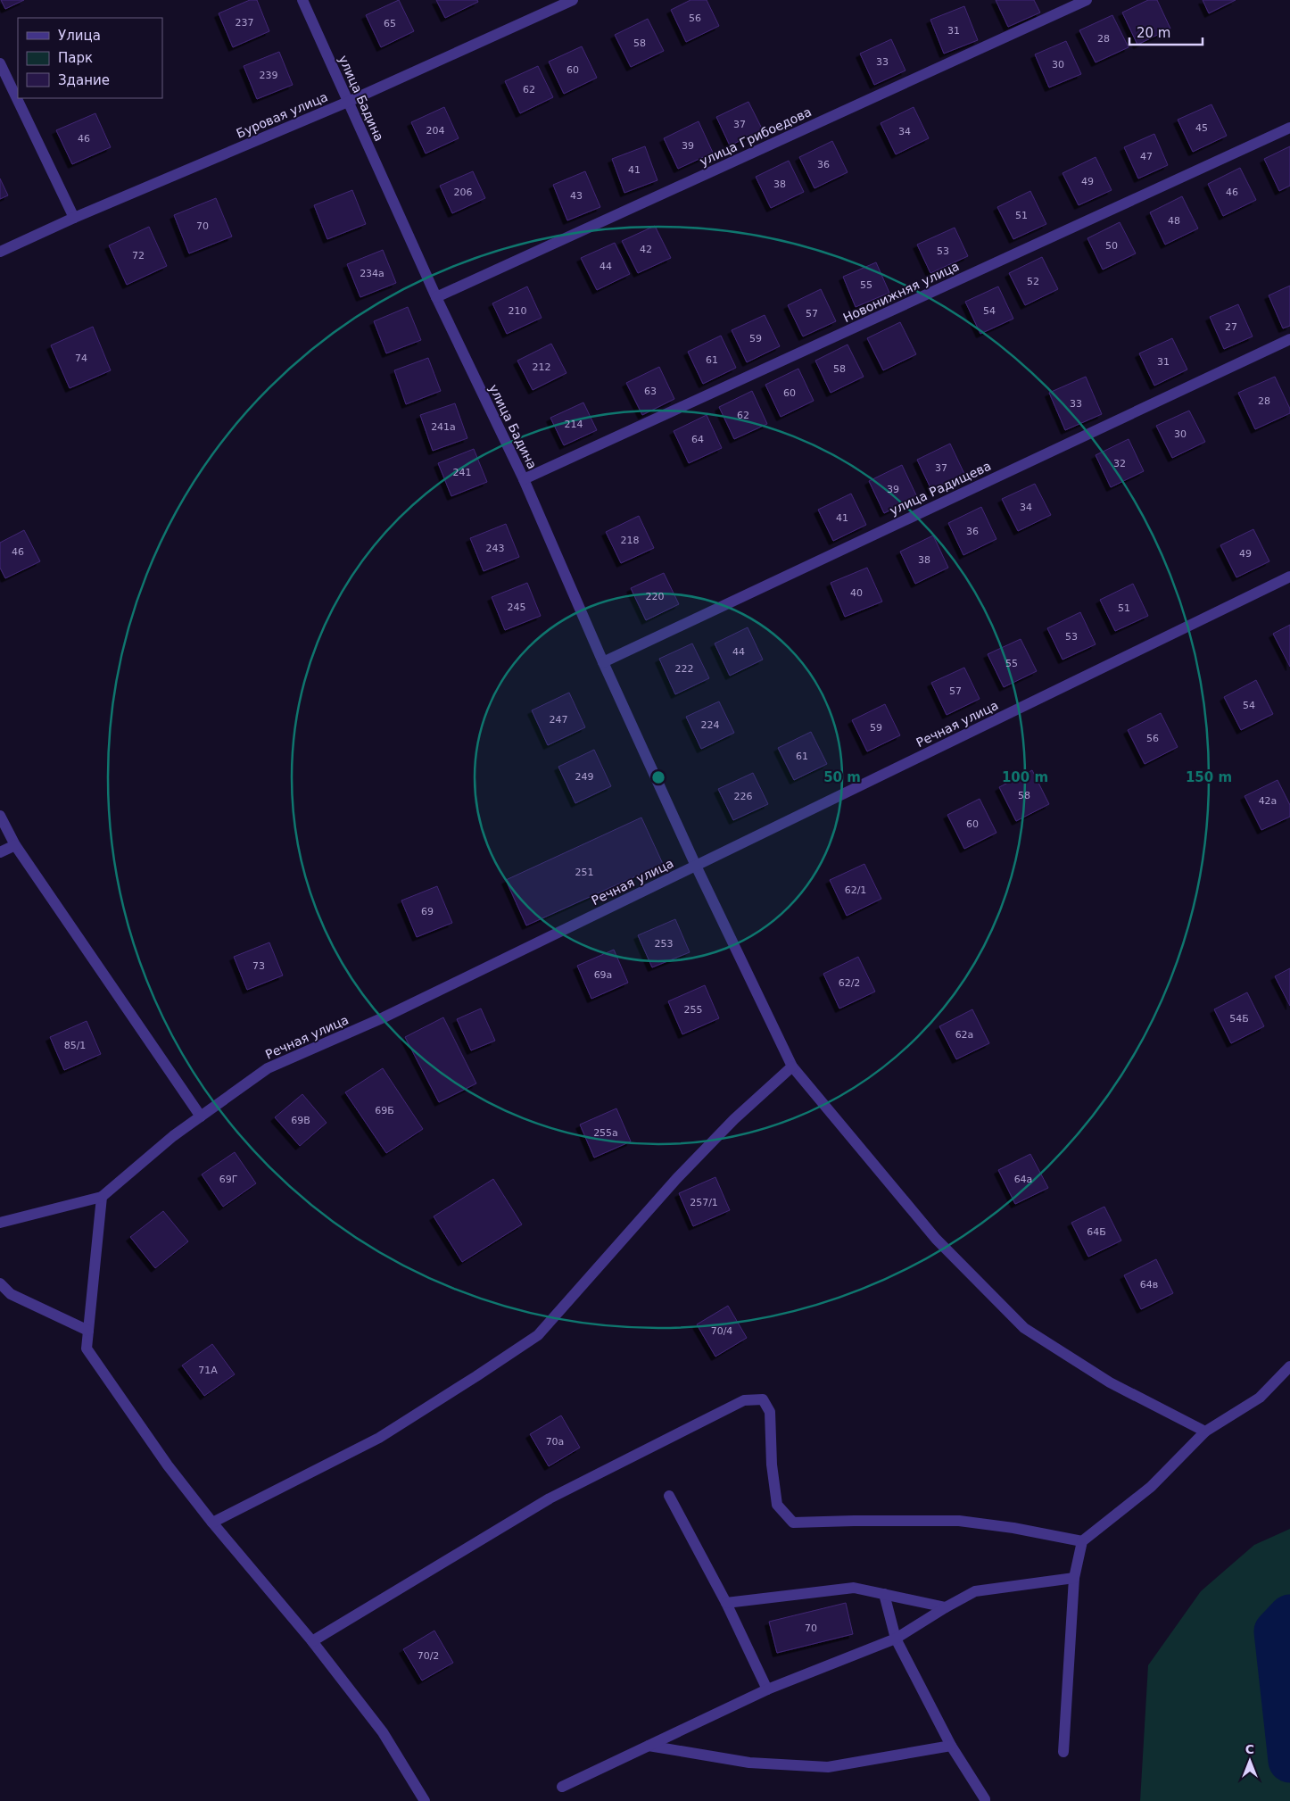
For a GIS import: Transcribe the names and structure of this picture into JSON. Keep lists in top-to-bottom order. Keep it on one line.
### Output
{"streets":{"street":["улица Бадина","Буровая улица","улица Грибоедова","Новонижняя улица","улица Радищева","Речная улица"]},"crossings":[["улица Бадина","Буровая улица"],["улица Бадина","улица Грибоедова"],["улица Бадина","Новонижняя улица"],["улица Бадина","улица Радищева"],["улица Бадина","Речная улица"]],"house_numbers":["56","237","65","31","28","58","33","30","60","239","62","37","45","204","34","46","39","47","36","41","49","38","206","46","43","51","48","70","50","42","53","72","44","234а","52","55","210","54","57","27","59","74","61","31","212","58","63","60","28","33","62","214","241а","30","64","32","37","241","39","34","41","36","218","243","46","49","38","40","220","245","51","53","44","55","222","57","54","247","224","59","56","61","249","58","226","42а","60","251","62/1","69","253","73","69а","62/2","255","54Б","62а","85/1","69Б","69В","255а","69Г","64а","257/1","64Б","64в","70/4","71А","70а","70","70/2"],"legend":["Улица","Парк","Здание"],"scale_bar":"20 m","north":"top","rings":["50 m","100 m","150 m"]}
